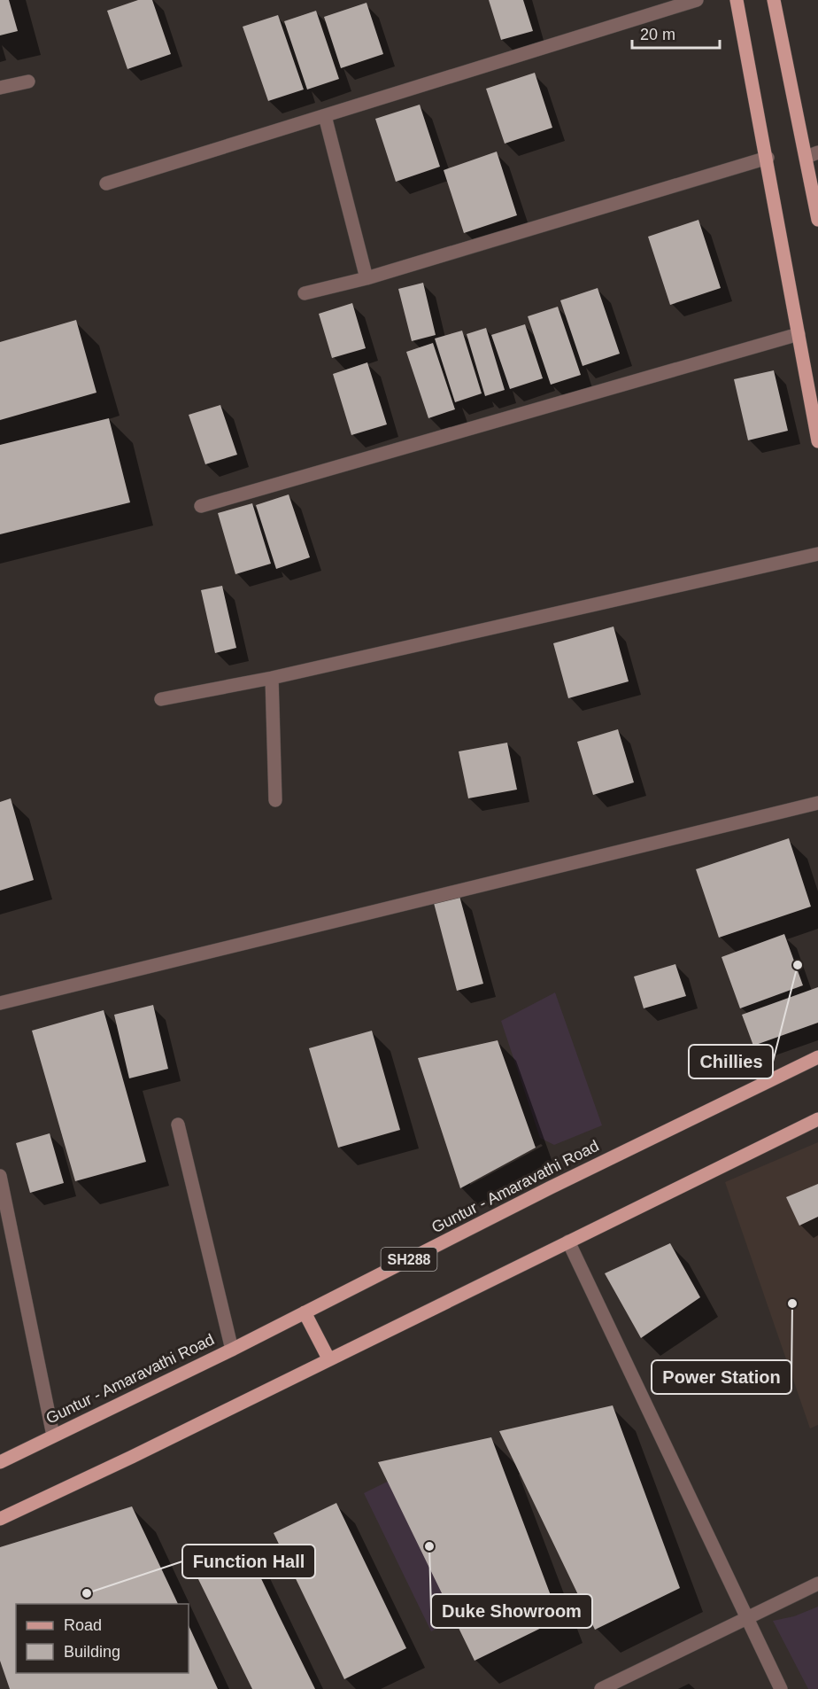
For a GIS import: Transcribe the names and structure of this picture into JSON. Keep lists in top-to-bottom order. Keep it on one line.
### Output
{"streets":{"main road":["Guntur - Amaravathi Road","SH288"]},"places":["Chillies","Power Station","Duke Showroom","Function Hall"],"legend":["Road","Building"],"scale_bar":"20 m"}
